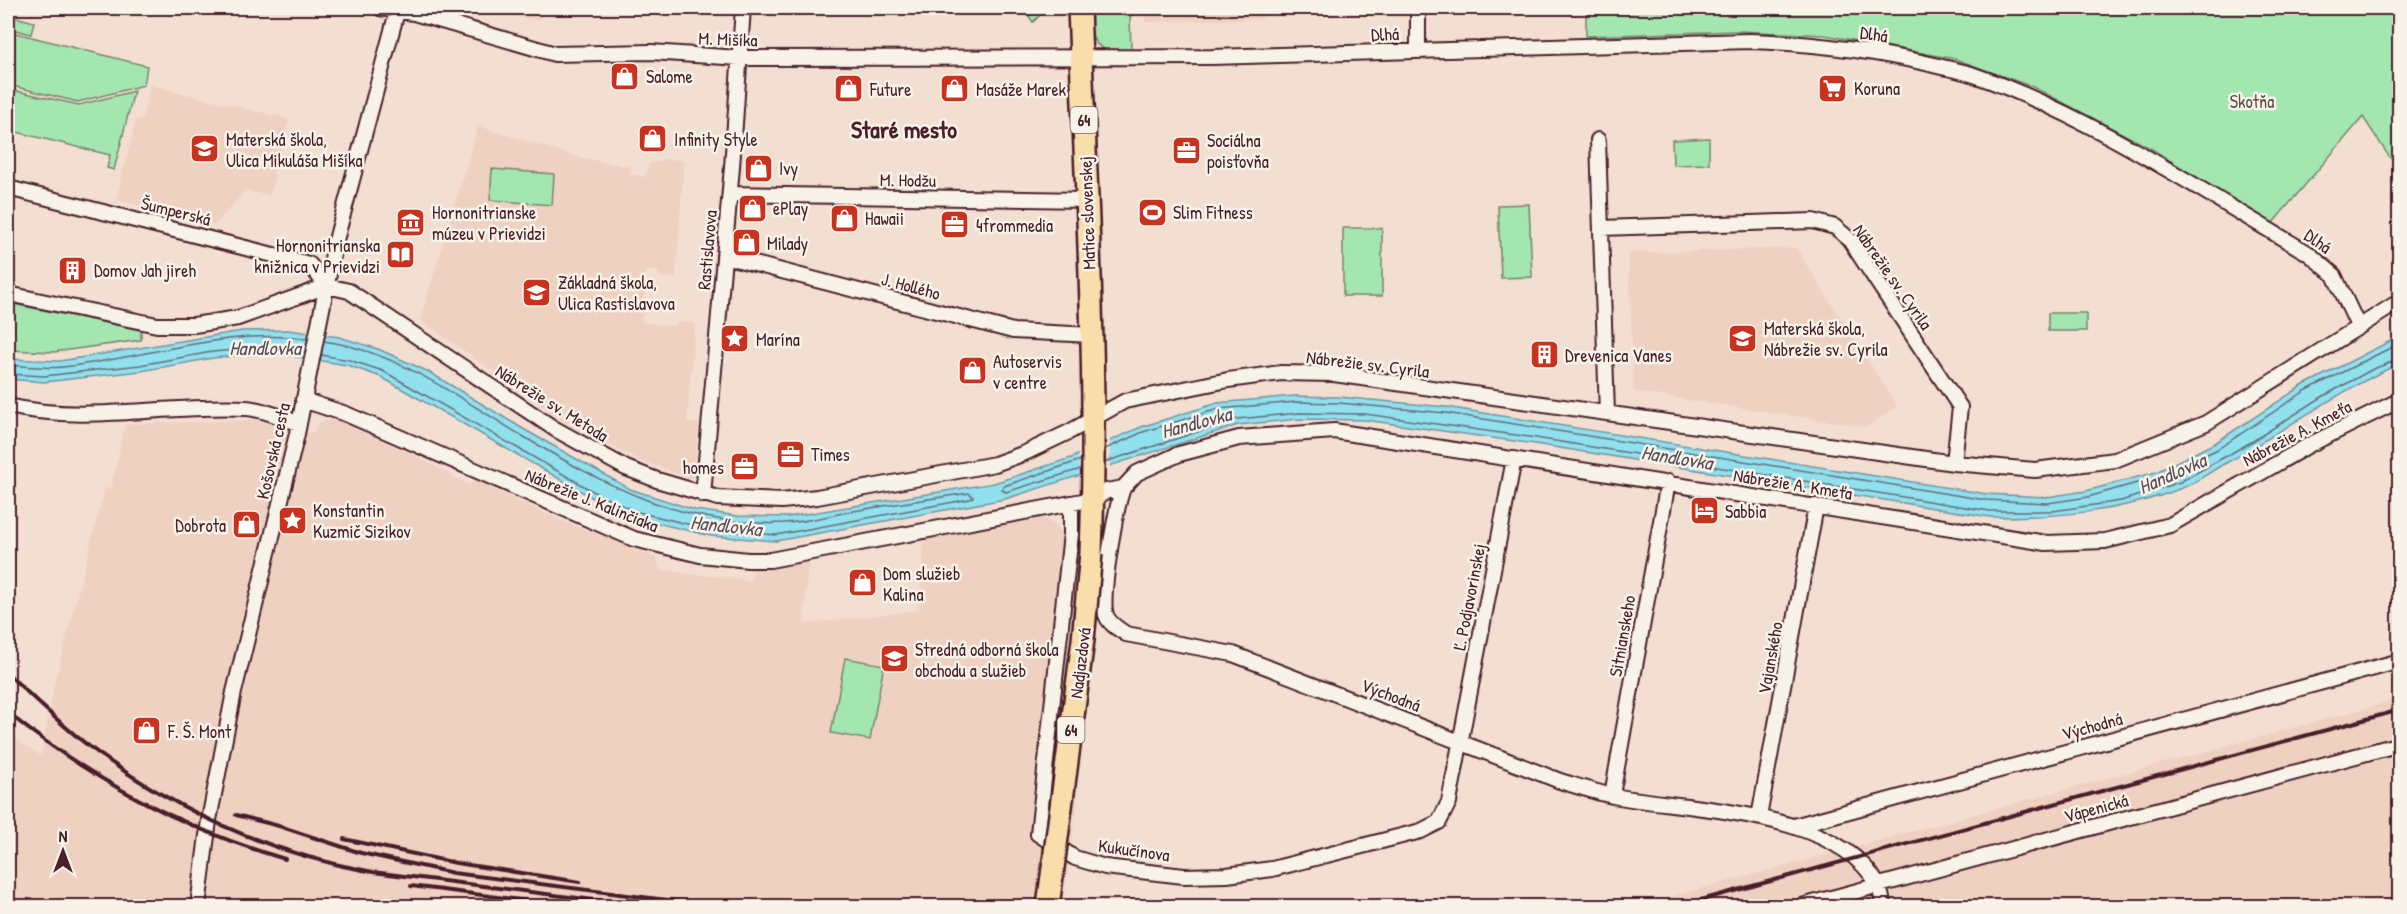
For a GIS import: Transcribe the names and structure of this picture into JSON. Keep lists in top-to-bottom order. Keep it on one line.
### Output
{"streets":{"main road":["64","Matice slovenskej","Nadjazdová"],"street":["Dlhá","M. Mišíka","M. Hodžu","Šumperská","Rastislavova","Nábrežie sv. Cyrila","J. Hollého","Nábrežie sv. Metoda","Nábrežie A. Kmeťa","Košovská cesta","Nábrežie J. Kalinčiaka","Ľ. Podjavorinskej","Sitnianskeho","Vajanského","Východná","Vápenická","Kukučínova"]},"crossings":[["Dlhá","M. Mišíka"],["Dlhá","Matice slovenskej"],["Dlhá","Nábrežie sv. Cyrila"],["M. Mišíka","Matice slovenskej"],["M. Mišíka","Rastislavova"],["M. Mišíka","Košovská cesta"],["M. Hodžu","Matice slovenskej"],["M. Hodžu","Rastislavova"],["Šumperská","Nábrežie sv. Metoda"],["Šumperská","Košovská cesta"],["Matice slovenskej","Nábrežie sv. Cyrila"],["Matice slovenskej","J. Hollého"],["Matice slovenskej","Nábrežie sv. Metoda"],["Matice slovenskej","Nadjazdová"],["Rastislavova","J. Hollého"],["Rastislavova","Nábrežie sv. Metoda"],["Nábrežie sv. Cyrila","Nábrežie sv. Metoda"],["Nábrežie sv. Cyrila","Nadjazdová"],["Nábrežie sv. Metoda","Košovská cesta"],["Nábrežie sv. Metoda","Nadjazdová"],["Nábrežie A. Kmeťa","Nábrežie J. Kalinčiaka"],["Nábrežie A. Kmeťa","Ľ. Podjavorinskej"],["Nábrežie A. Kmeťa","Sitnianskeho"],["Nábrežie A. Kmeťa","Vajanského"],["Nábrežie A. Kmeťa","Nadjazdová"],["Nábrežie A. Kmeťa","Východná"],["Košovská cesta","Nábrežie J. Kalinčiaka"],["Nábrežie J. Kalinčiaka","Nadjazdová"],["Nábrežie J. Kalinčiaka","Kukučínova"],["Ľ. Podjavorinskej","Východná"],["Ľ. Podjavorinskej","Kukučínova"],["Sitnianskeho","Východná"],["Vajanského","Východná"],["Nadjazdová","Východná"],["Východná","Vápenická"],["Východná","Kukučínova"]],"districts":["Staré mesto"],"water":["Handlovka"],"parks":["Skotňa"],"places":{"shop":["Salome","Future","Masáže Marek","Infinity Style","Ivy","ePlay","Hawaii","Milady","Autoservis v centre","Dobrota","Dom služieb Kalina","F. Š. Mont"],"supermarket":["Koruna"],"school or university":["Materská škola, Ulica Mikuláša Mišíka","Základná škola, Ulica Rastislavova","Materská škola, Nábrežie sv. Cyrila","Stredná odborná škola obchodu a služieb"],"office":["Sociálna poisťovňa","4frommedia","Times","homes"],"sports":["Slim Fitness"],"museum":["Hornonitrianske múzeu v Prievidzi"],"library":["Hornonitrianska knižnica v Prievidzi"],"building":["Domov Jah jireh","Drevenica Vanes"],"place":["Marína","Konstantin Kuzmič Sizikov"],"hotel":["Sabbia"]},"north":"top"}
